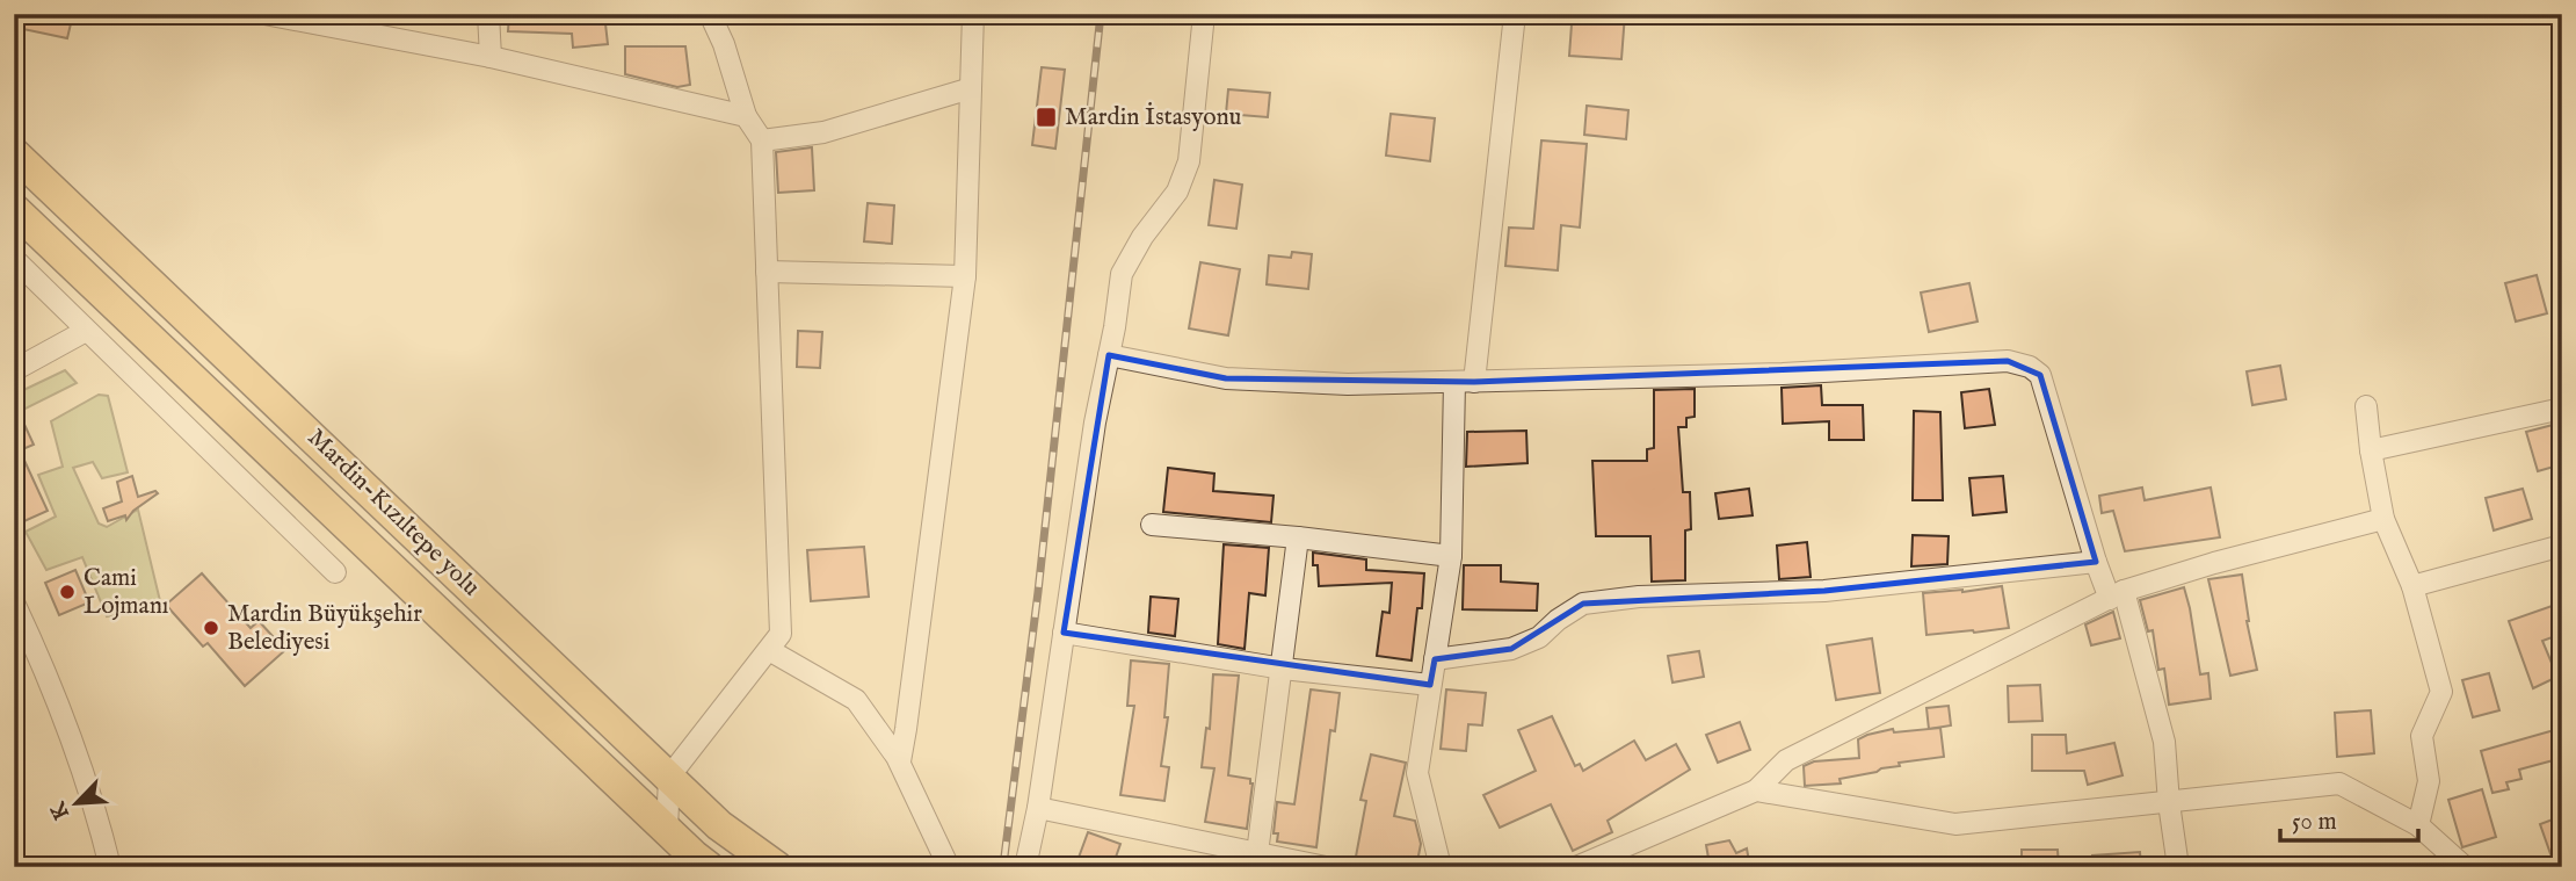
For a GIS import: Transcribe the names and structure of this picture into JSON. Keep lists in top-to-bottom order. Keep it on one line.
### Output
{"streets":{"highway":["Mardin-Kızıltepe yolu"]},"places":{"transit":["Mardin İstasyonu"],"other":["Cami Lojmanı","Mardin Büyükşehir Belediyesi"]},"scale_bar":"50 m","north":"bottom left"}
